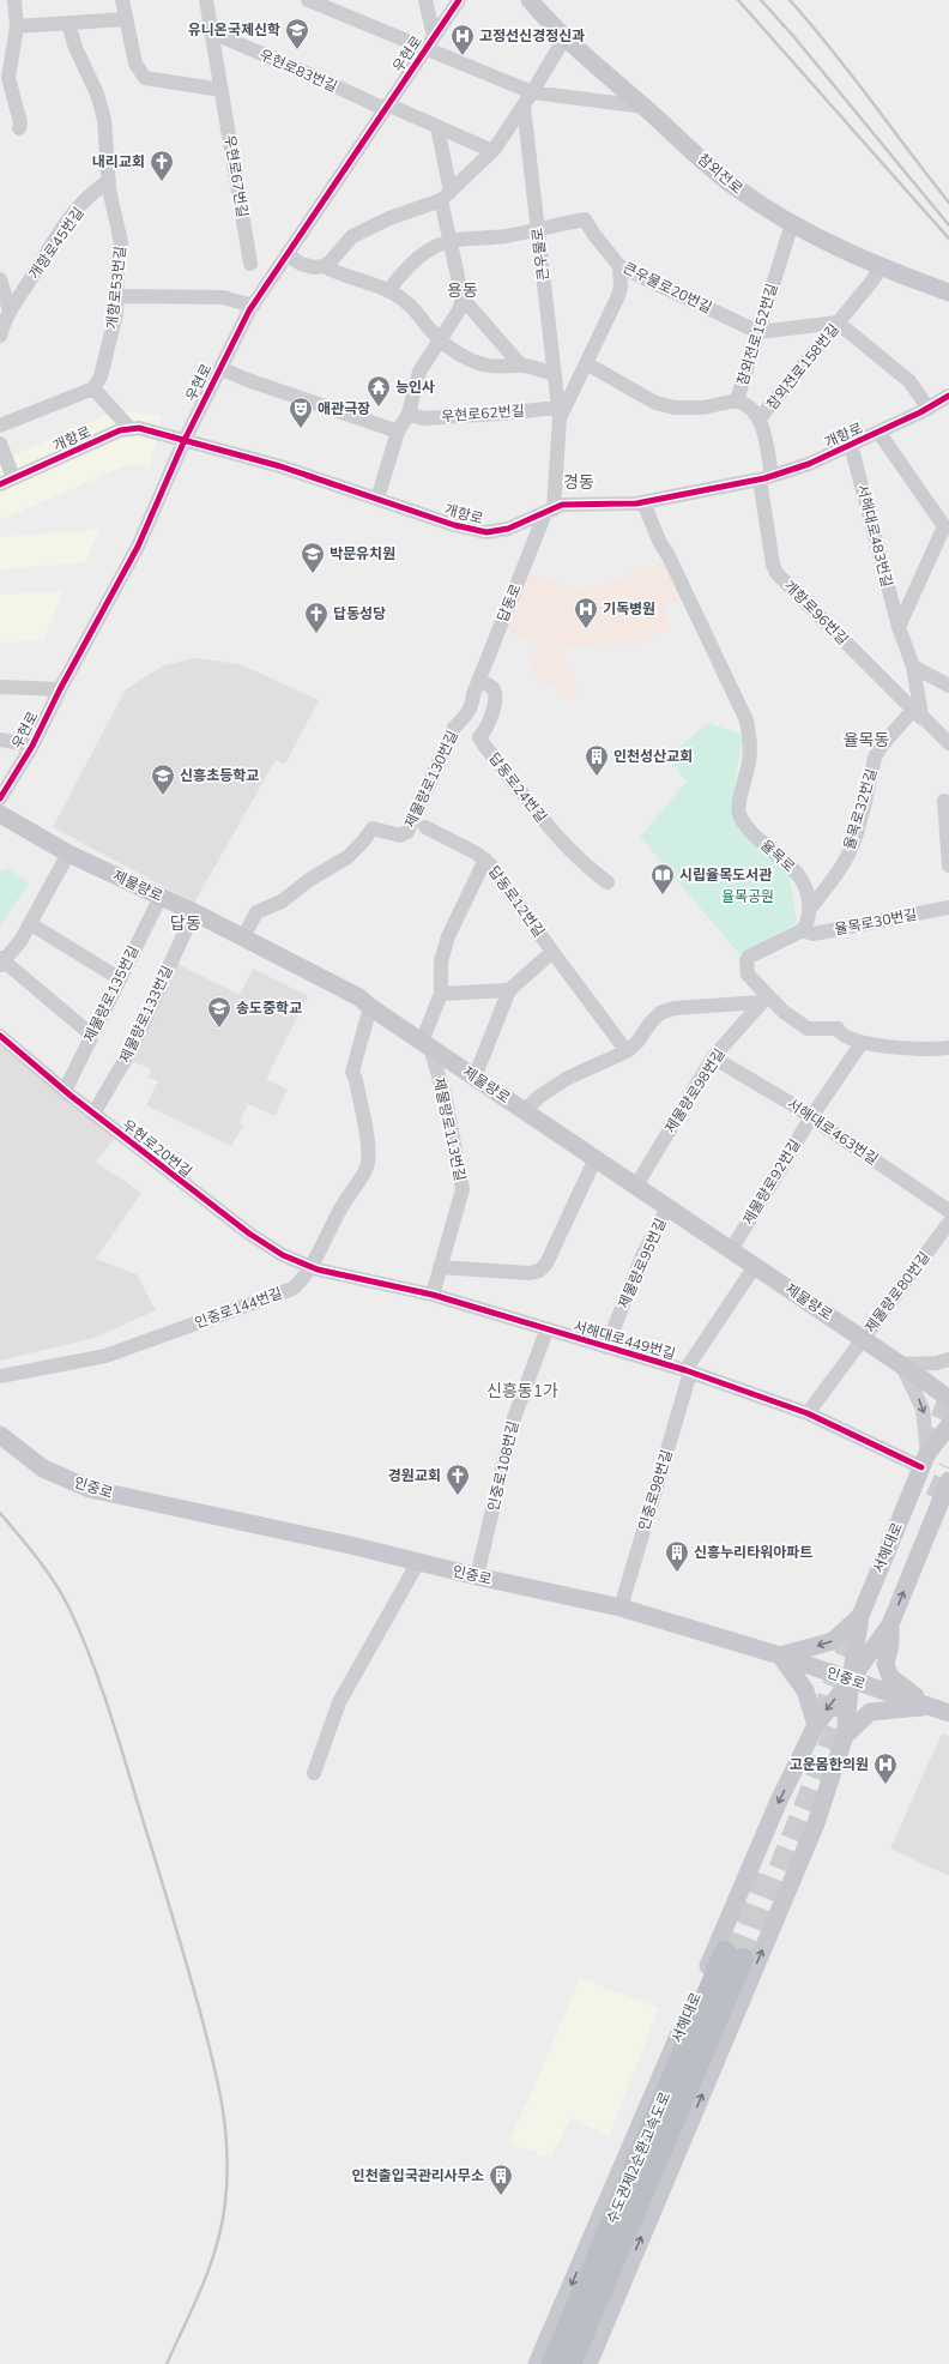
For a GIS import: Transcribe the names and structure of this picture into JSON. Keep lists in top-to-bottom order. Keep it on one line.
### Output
{"streets":{"highway":["수도권제2순환고속도로"],"main road":["참외전로","제물량로","인중로","서해대로"],"street":["우현로","우현로83번길","우현로67번길","개항로45번길","큰우물로","개항로53번길","큰우물로20번길","참외전로152번길","참외전로158번길","우현로62번길","개항로","서해대로483번길","답동로","개항로96번길","제물량로130번길","답동로24번길","율목로32번길","율목로","답동로12번길","율목로30번길","제물량로135번길","제물량로133번길","제물량로98번길","제물량로113번길","서해대로463번길","우현로20번길","제물량로92번길","제물량로95번길","제물량로80번길","인중로144번길","서해대로449번길","인중로108번길","인중로98번길"]},"crossings":[["우현로","우현로83번길"],["우현로","개항로"],["우현로83번길","우현로67번길"],["참외전로","참외전로152번길"],["참외전로","참외전로158번길"],["개항로45번길","개항로53번길"],["큰우물로","큰우물로20번길"],["큰우물로","참외전로152번길"],["큰우물로","우현로62번길"],["큰우물로","개항로"],["큰우물로","답동로"],["큰우물로20번길","참외전로152번길"],["참외전로158번길","개항로"],["참외전로158번길","개항로96번길"],["개항로","서해대로483번길"],["개항로","답동로"],["개항로","개항로96번길"],["개항로","율목로"],["서해대로483번길","개항로96번길"],["서해대로483번길","율목로32번길"],["답동로","제물량로130번길"],["답동로","답동로24번길"],["개항로96번길","율목로32번길"],["제물량로130번길","제물량로"],["율목로32번길","율목로"],["제물량로","제물량로135번길"],["제물량로","제물량로133번길"],["제물량로","제물량로98번길"],["제물량로","제물량로113번길"],["제물량로","제물량로92번길"],["제물량로","제물량로95번길"],["제물량로","제물량로80번길"],["제물량로","인중로144번길"],["제물량로","인중로98번길"],["제물량로135번길","우현로20번길"],["제물량로133번길","우현로20번길"],["제물량로98번길","서해대로463번길"],["제물량로113번길","서해대로449번길"],["서해대로463번길","제물량로92번길"],["우현로20번길","인중로144번길"],["우현로20번길","서해대로449번길"],["제물량로95번길","서해대로449번길"],["인중로144번길","서해대로449번길"],["서해대로449번길","인중로108번길"],["서해대로449번길","인중로98번길"],["서해대로449번길","서해대로"],["인중로108번길","인중로"],["인중로","인중로98번길"],["인중로","서해대로"]],"districts":["용동","경동","율목동","답동","신흥동1가"],"parks":["율목공원"],"places":{"school or university":["유니온국제신학","박문유치원","신흥초등학교","송도중학교"],"hospital":["고정선신경정신과","기독병원","고운몸한의원"],"church":["내리교회","답동성당","경원교회"],"temple":["능인사"],"theatre":["애관극장"],"building":["인천성산교회","신흥누리타워아파트","인천출입국관리사무소"],"library":["시립율목도서관"]}}
